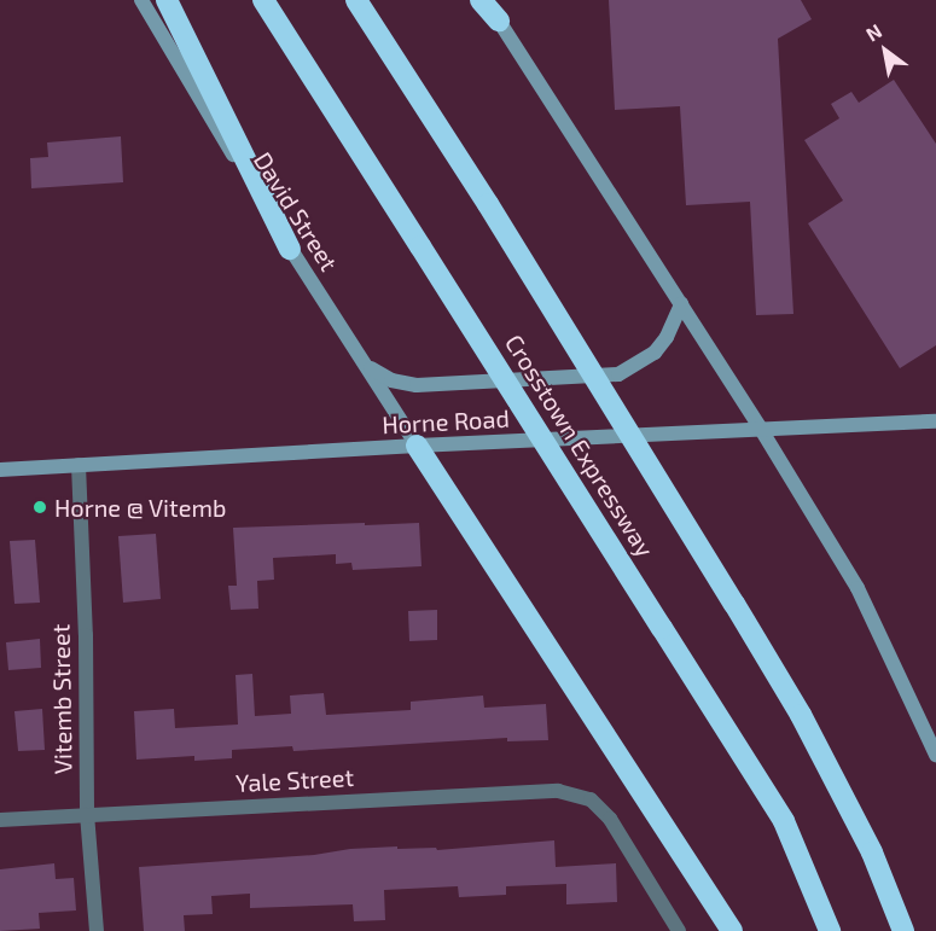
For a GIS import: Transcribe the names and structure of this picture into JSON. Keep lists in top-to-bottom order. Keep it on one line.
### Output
{"streets":{"highway":["Crosstown Expressway"],"main road":["David Street","Horne Road"],"street":["Vitemb Street","Yale Street"]},"crossings":[["David Street","Horne Road"],["Horne Road","Vitemb Street"],["Vitemb Street","Yale Street"]],"places":["Horne @ Vitemb"],"north":"top left"}
